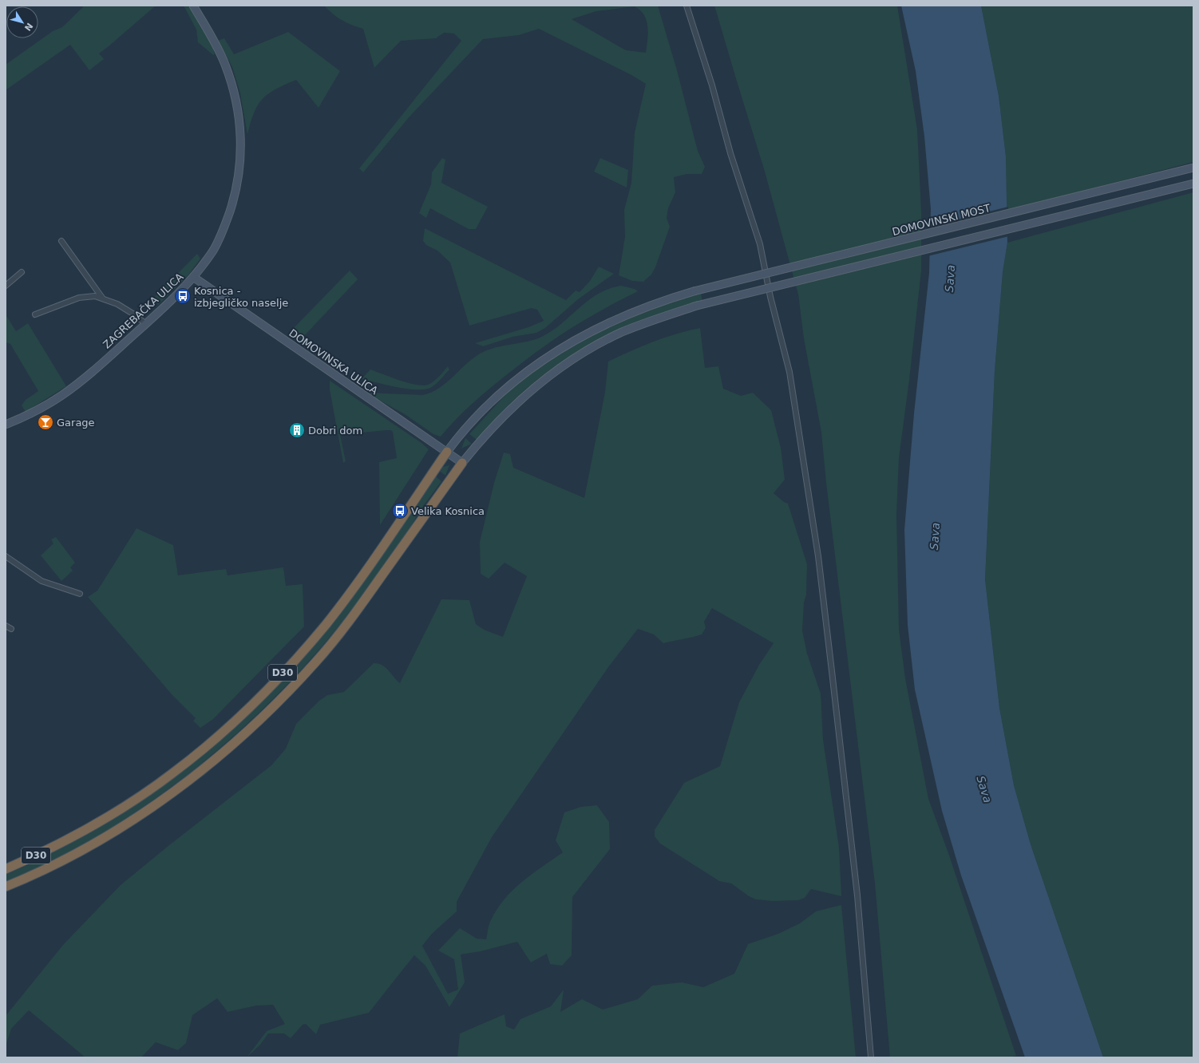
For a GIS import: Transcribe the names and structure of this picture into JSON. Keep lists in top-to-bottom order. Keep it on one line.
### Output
{"streets":{"highway":["D30"],"main road":["DOMOVINSKI MOST","ZAGREBAČKA ULICA","DOMOVINSKA ULICA"]},"crossings":[["DOMOVINSKI MOST","DOMOVINSKA ULICA"],["DOMOVINSKI MOST","D30"],["ZAGREBAČKA ULICA","DOMOVINSKA ULICA"],["DOMOVINSKA ULICA","D30"]],"water":["Sava"],"places":{"bus stop":["Kosnica - izbjegličko naselje","Velika Kosnica"],"bar":["Garage"],"building":["Dobri dom"]},"north":"bottom right"}
